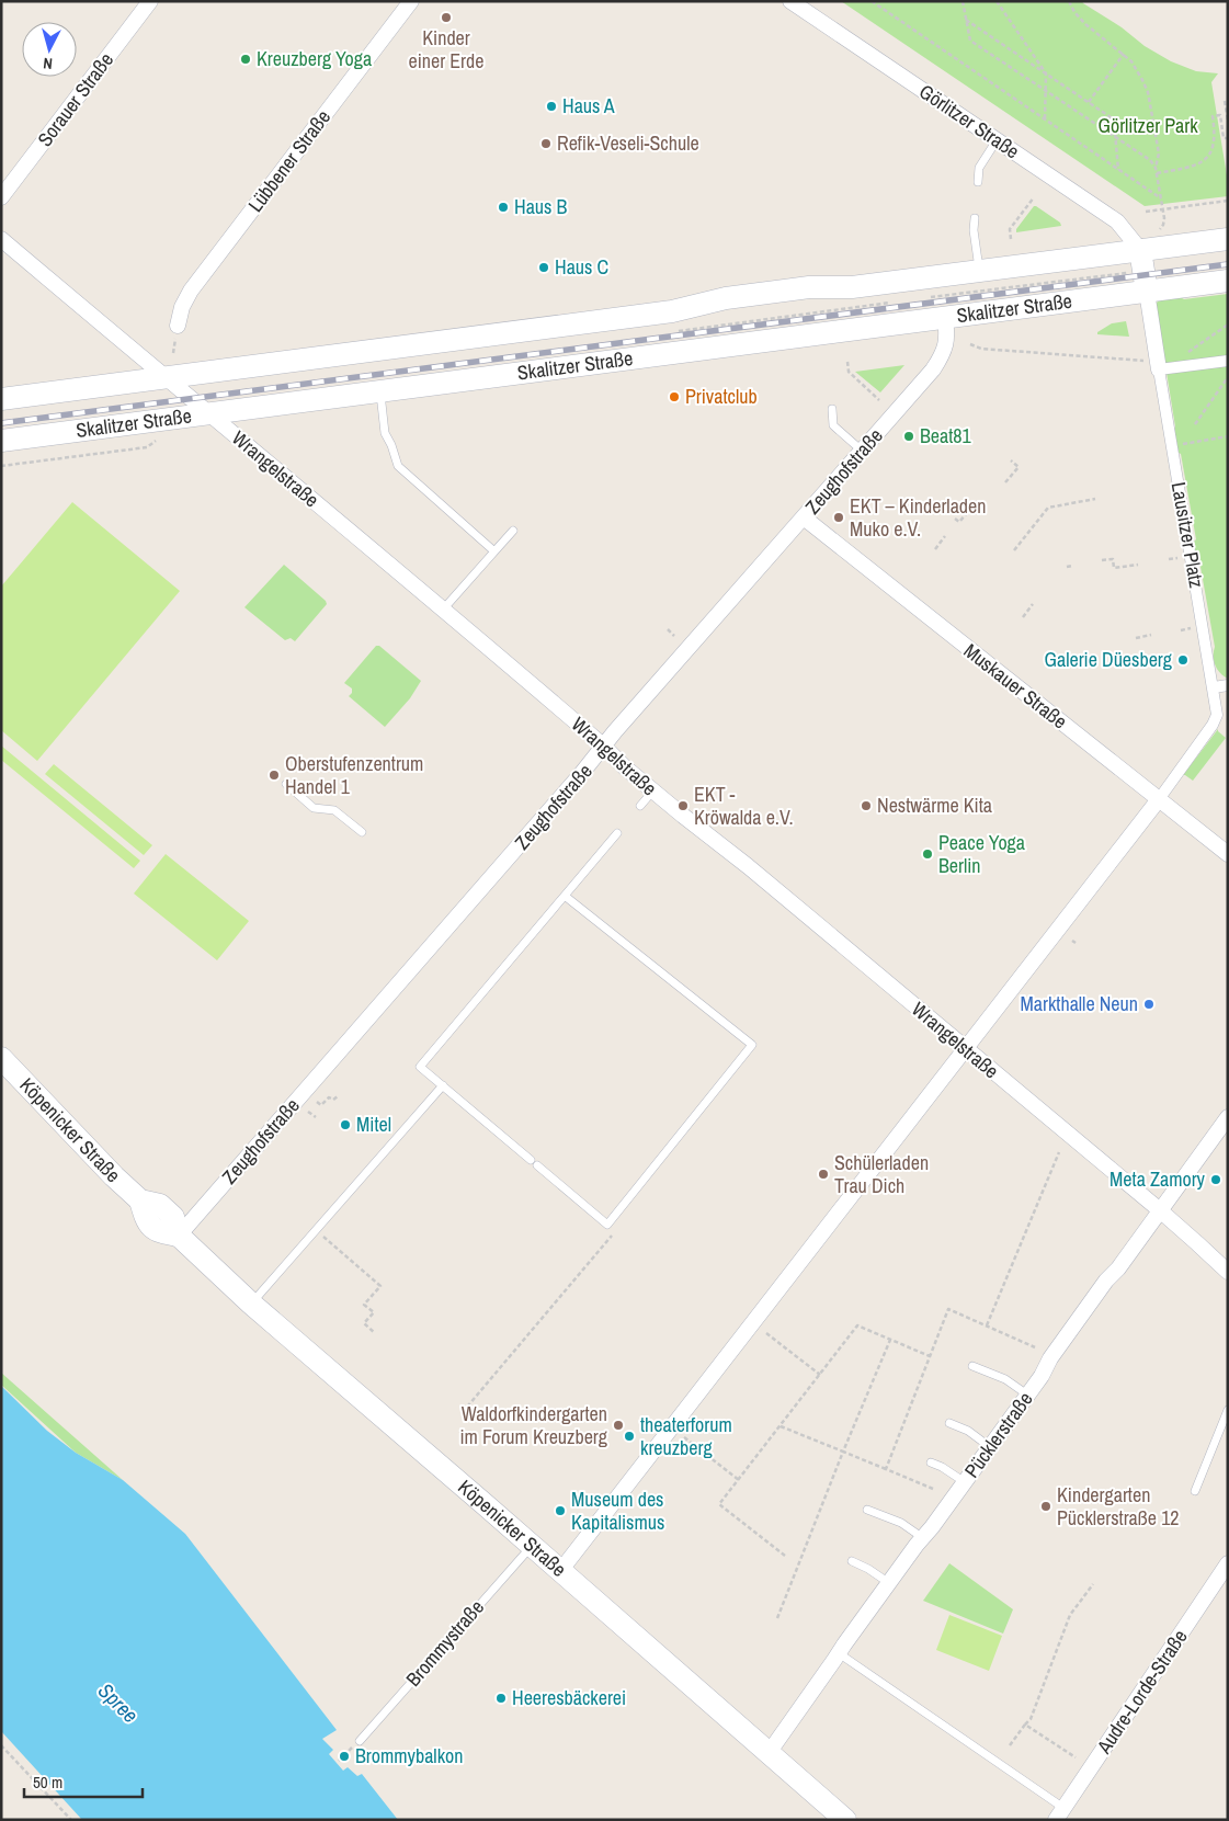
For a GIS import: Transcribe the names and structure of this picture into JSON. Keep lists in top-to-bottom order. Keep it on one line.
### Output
{"streets":{"main road":["Skalitzer Straße","Köpenicker Straße"],"street":["Sorauer Straße","Görlitzer Straße","Lübbener Straße","Wrangelstraße","Zeughofstraße","Lausitzer Platz","Muskauer Straße","Pücklerstraße","Audre-Lorde-Straße"],"lane":["Brommystraße"]},"crossings":[["Görlitzer Straße","Skalitzer Straße"],["Skalitzer Straße","Wrangelstraße"],["Skalitzer Straße","Zeughofstraße"],["Skalitzer Straße","Lausitzer Platz"],["Wrangelstraße","Zeughofstraße"],["Wrangelstraße","Pücklerstraße"],["Zeughofstraße","Muskauer Straße"],["Zeughofstraße","Köpenicker Straße"],["Lausitzer Platz","Muskauer Straße"],["Köpenicker Straße","Pücklerstraße"],["Köpenicker Straße","Brommystraße"]],"water":["Spree"],"parks":["Görlitzer Park"],"places":["Kinder einer Erde","Kreuzberg Yoga","Haus A","Refik-Veseli-Schule","Haus B","Haus C","Privatclub","Beat81","EKT – Kinderladen Muko e.V.","Galerie Düesberg","Oberstufenzentrum Handel 1","EKT - Kröwalda e.V.","Nestwärme Kita","Peace Yoga Berlin","Markthalle Neun","Mitel","Schülerladen Trau Dich","Meta Zamory","Waldorfkindergarten im Forum Kreuzberg","theaterforum kreuzberg","Kindergarten Pücklerstraße 12","Museum des Kapitalismus","Heeresbäckerei","Brommybalkon"],"scale_bar":"50 m","north":"bottom"}
